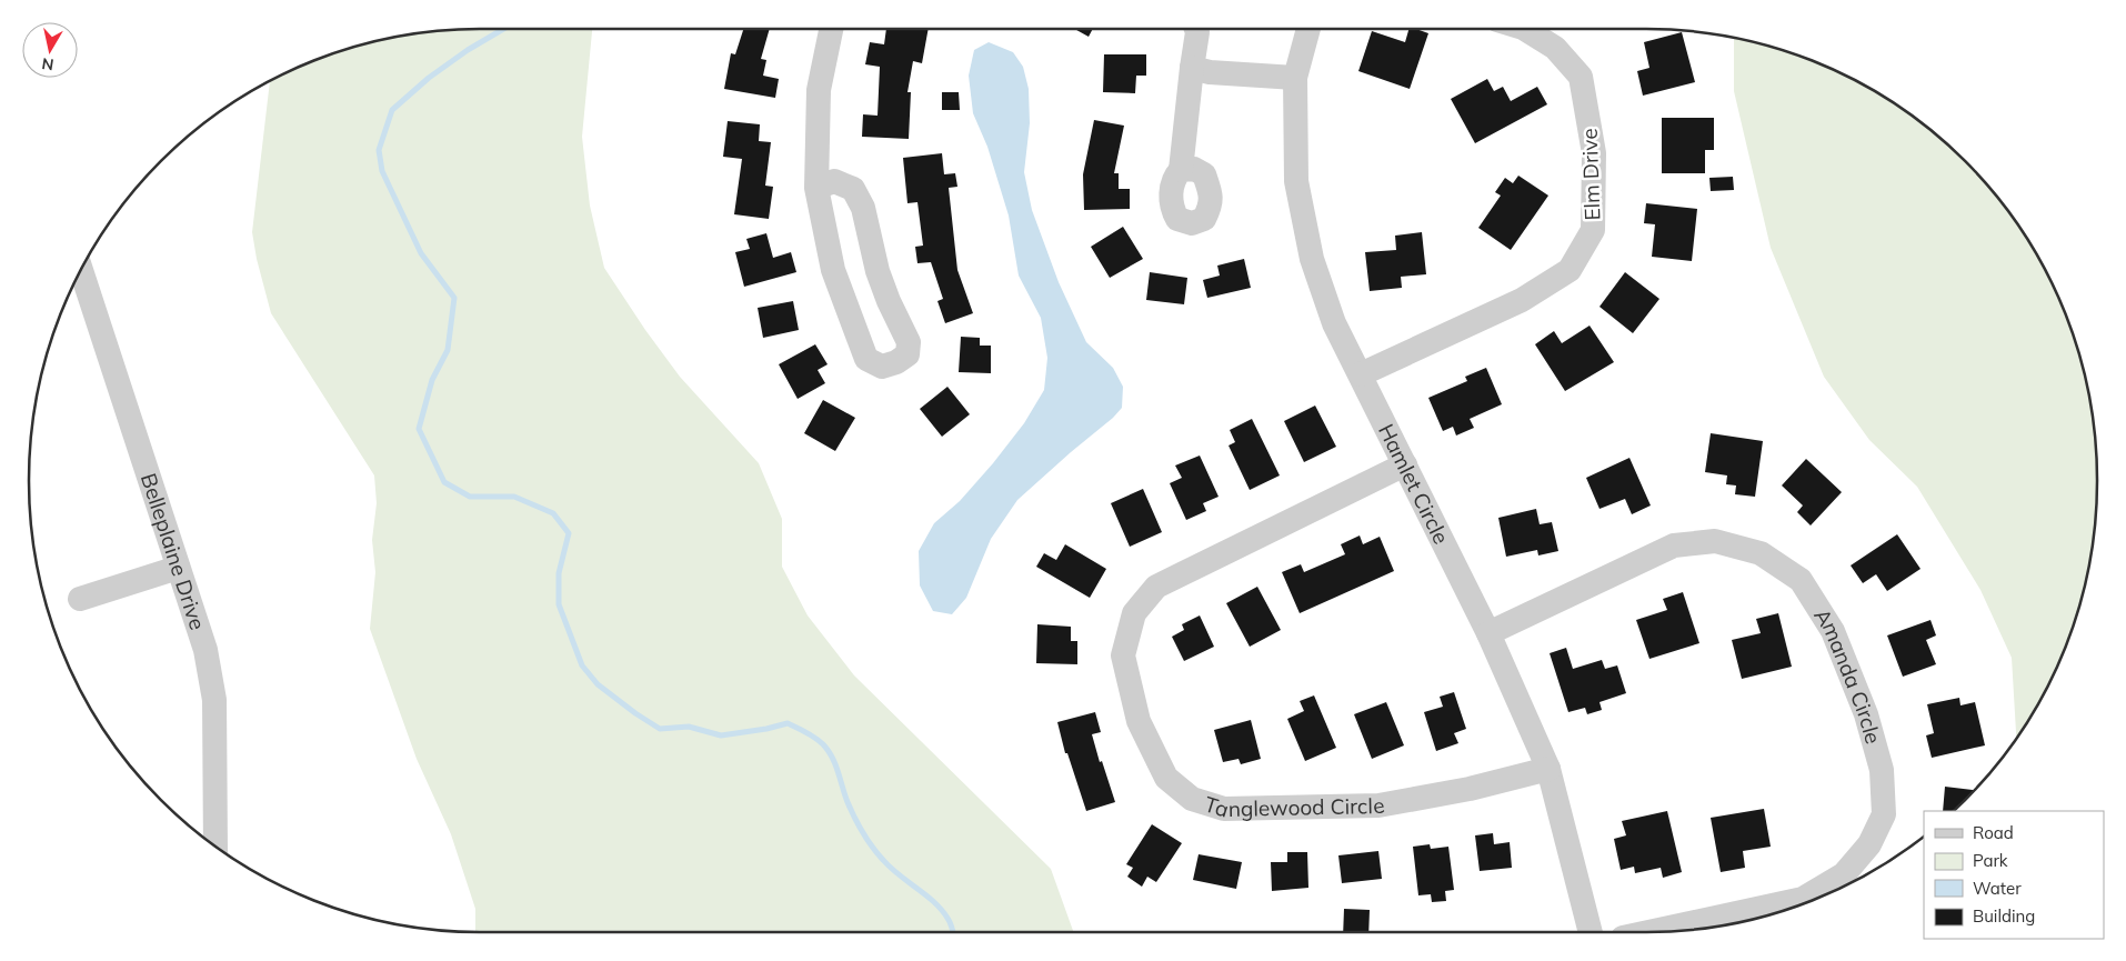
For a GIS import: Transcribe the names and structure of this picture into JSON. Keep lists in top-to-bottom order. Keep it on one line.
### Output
{"streets":{"street":["Elm Drive","Hamlet Circle","Belleplaine Drive","Amanda Circle","Tanglewood Circle"]},"crossings":[["Elm Drive","Hamlet Circle"],["Hamlet Circle","Amanda Circle"],["Hamlet Circle","Tanglewood Circle"]],"legend":["Road","Park","Water","Building"],"north":"bottom"}
